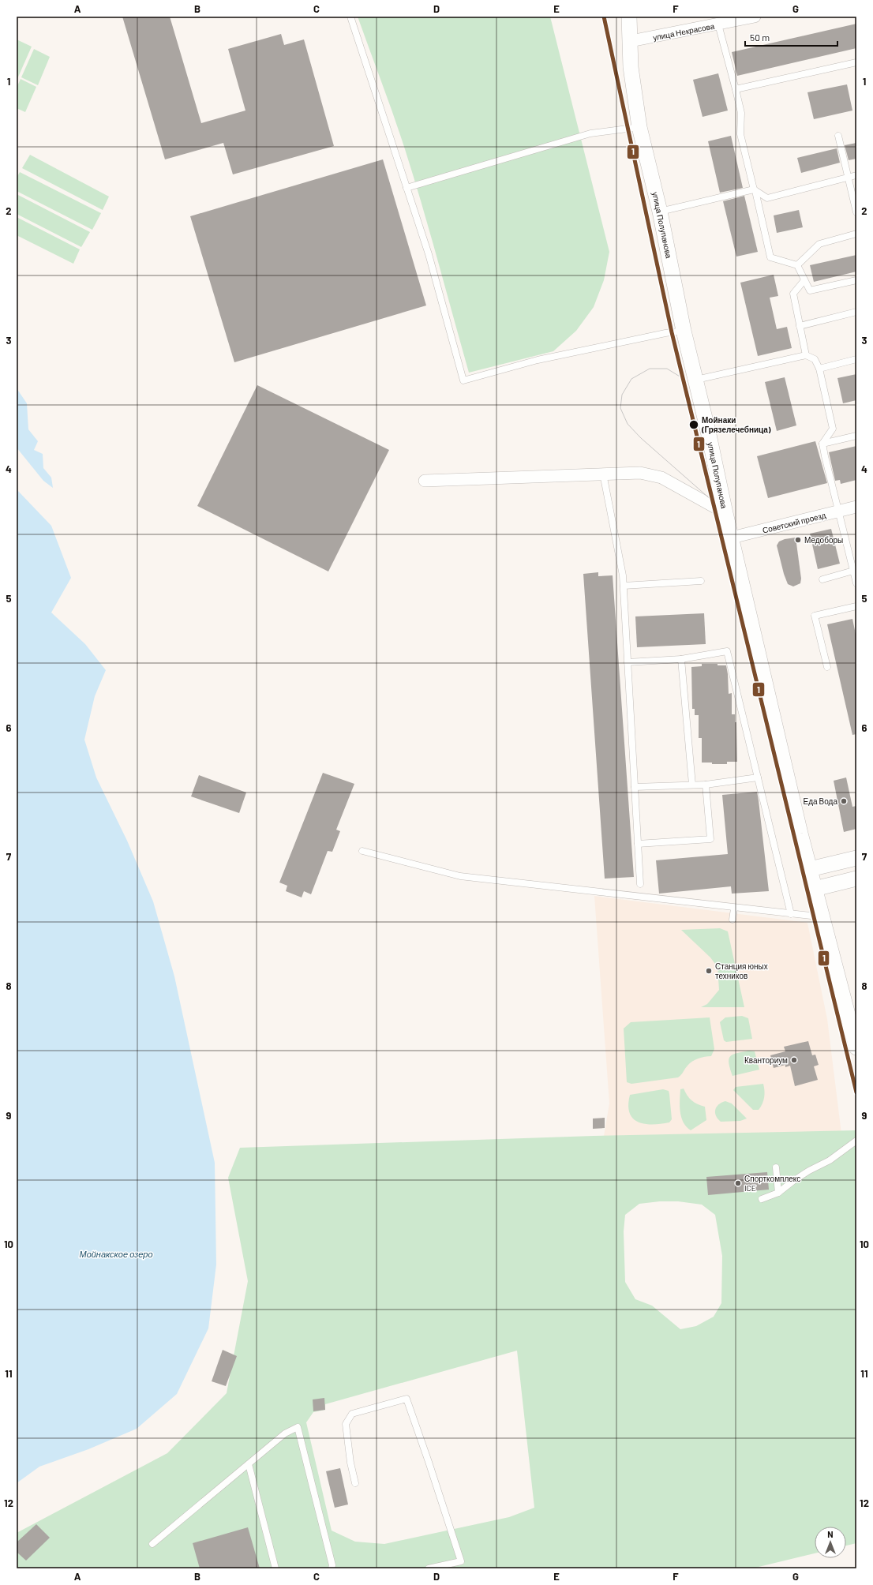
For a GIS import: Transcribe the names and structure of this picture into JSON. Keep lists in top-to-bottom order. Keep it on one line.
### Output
{"streets":{"street":["улица Некрасова","улица Полупанова","Советский проезд"]},"crossings":[["улица Некрасова","улица Полупанова"],["улица Полупанова","Советский проезд"]],"water":["Мойнакское озеро"],"places":["Мойнаки (Грязелечебница)","Медоборы","Еда Вода","Станция юных техников","Кванториум","Спорткомплекс ICE"],"lines":["transit line 1"],"scale_bar":"50 m","north":"top","grid":{"columns":["A","B","C","D","E","F","G"],"rows":["1","2","3","4","5","6","7","8","9","10","11","12"]}}
